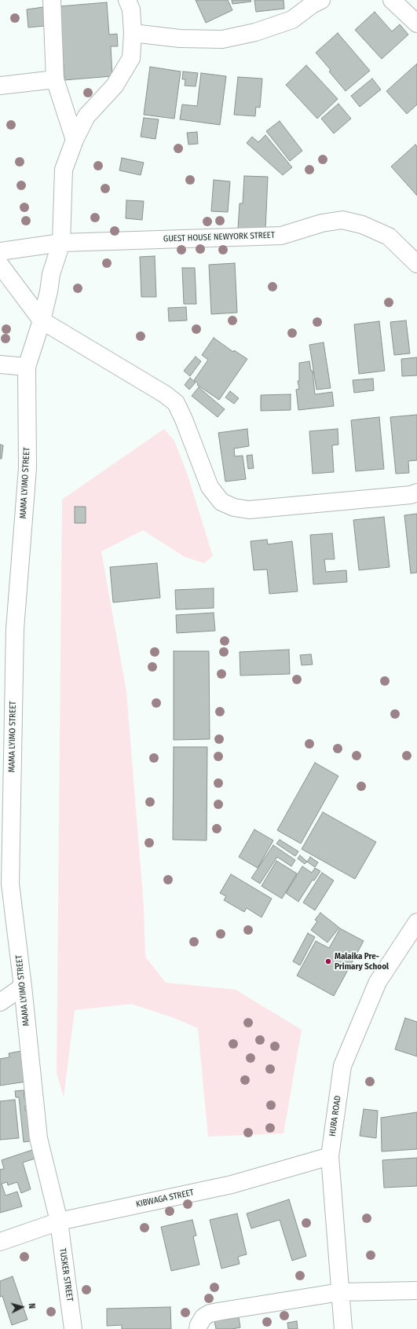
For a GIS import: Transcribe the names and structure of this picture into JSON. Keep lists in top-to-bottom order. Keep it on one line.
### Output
{"streets":{"street":["GUEST HOUSE NEWYORK STREET","MAMA LYIMO STREET","HURA ROAD","KIBWAGA STREET","TUSKER STREET"]},"crossings":[["GUEST HOUSE NEWYORK STREET","MAMA LYIMO STREET"],["MAMA LYIMO STREET","KIBWAGA STREET"],["MAMA LYIMO STREET","TUSKER STREET"],["HURA ROAD","KIBWAGA STREET"],["KIBWAGA STREET","TUSKER STREET"]],"places":["Malaika Pre- Primary School"],"north":"right"}
